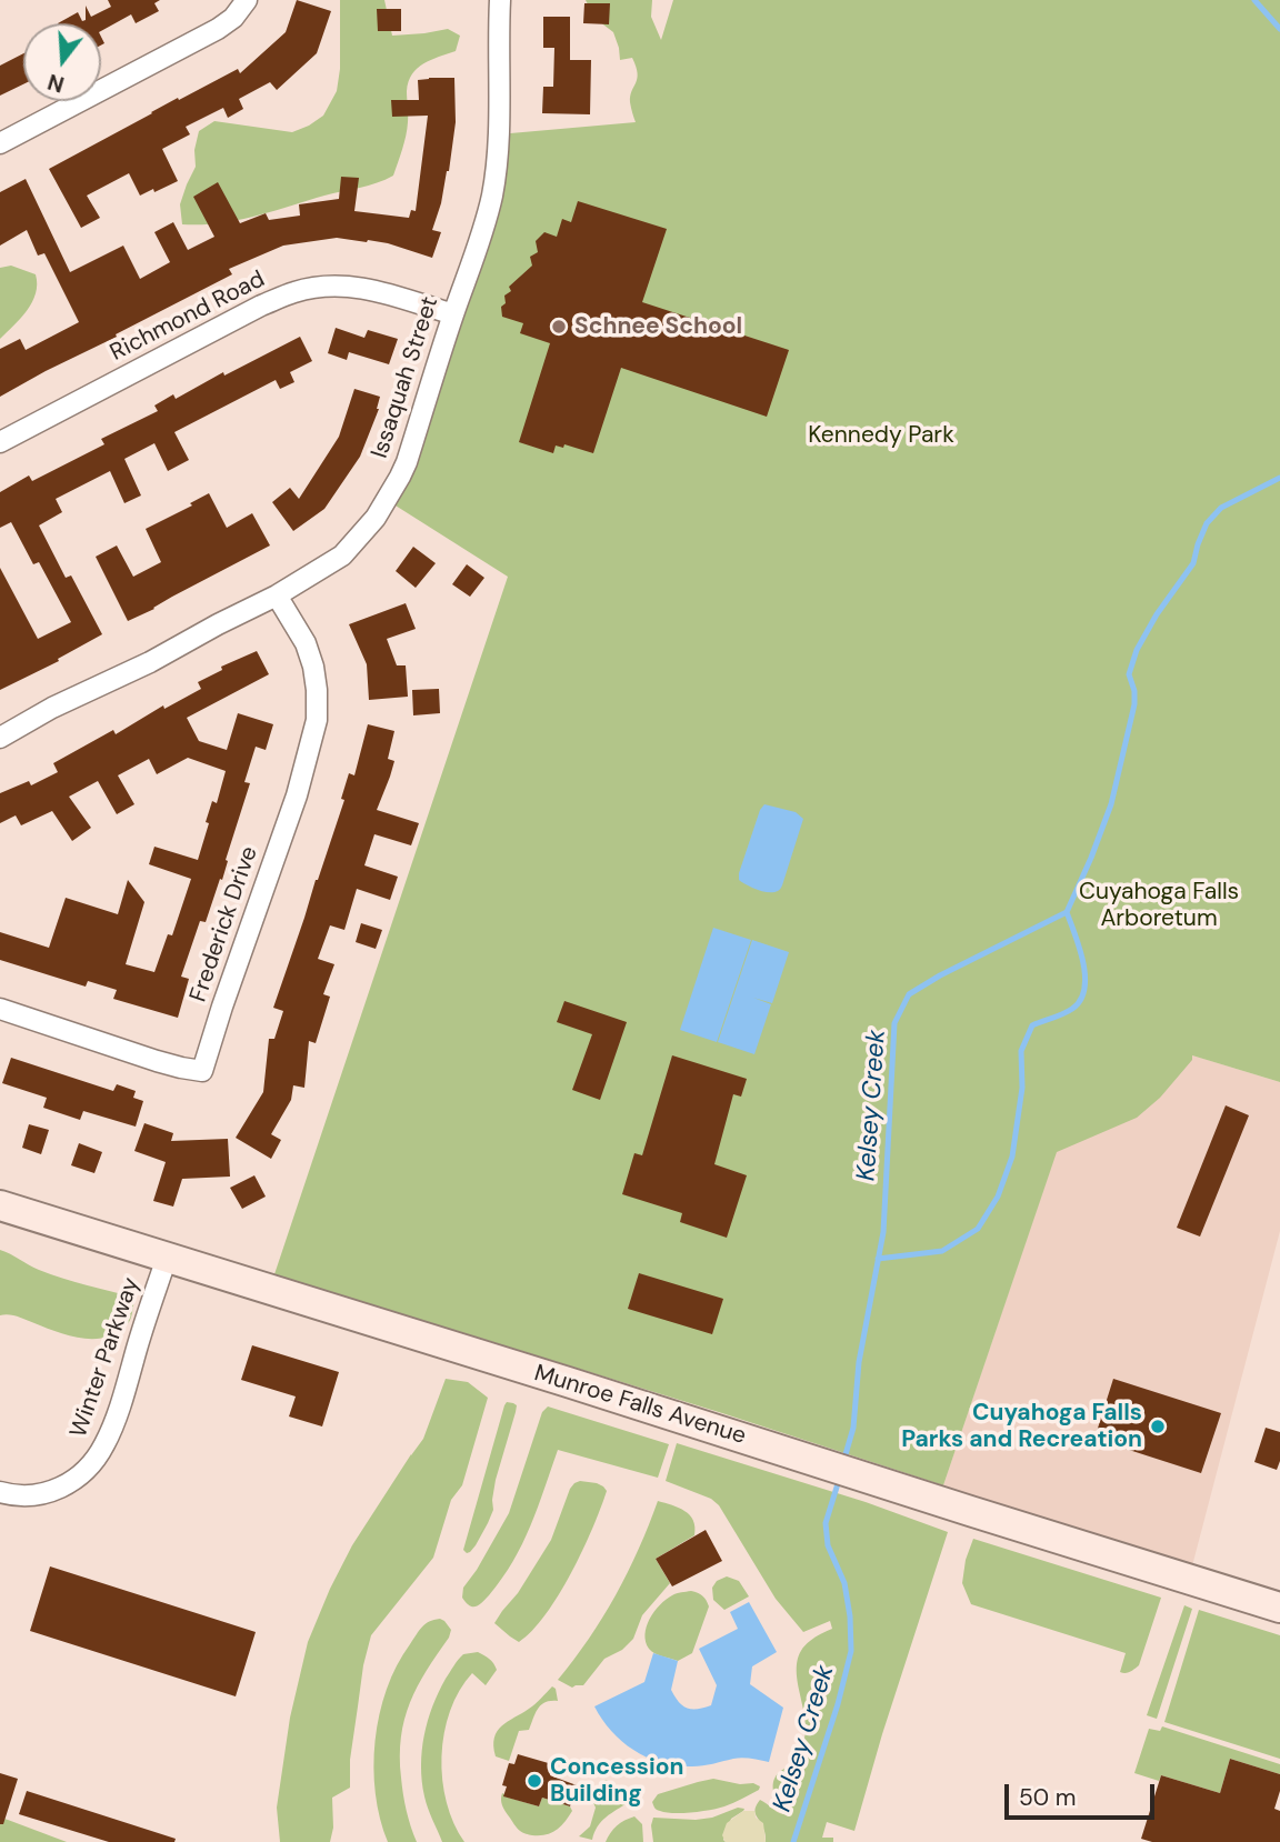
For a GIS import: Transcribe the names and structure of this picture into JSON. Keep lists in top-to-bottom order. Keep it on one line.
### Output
{"streets":{"street":["Richmond Road","Issaquah Street","Frederick Drive","Winter Parkway","Munroe Falls Avenue"]},"crossings":[["Richmond Road","Issaquah Street"],["Issaquah Street","Frederick Drive"],["Winter Parkway","Munroe Falls Avenue"]],"water":["Kelsey Creek"],"parks":["Kennedy Park","Cuyahoga Falls Arboretum"],"places":["Schnee School","Cuyahoga Falls Parks and Recreation","Concession Building"],"scale_bar":"50 m","north":"bottom"}
